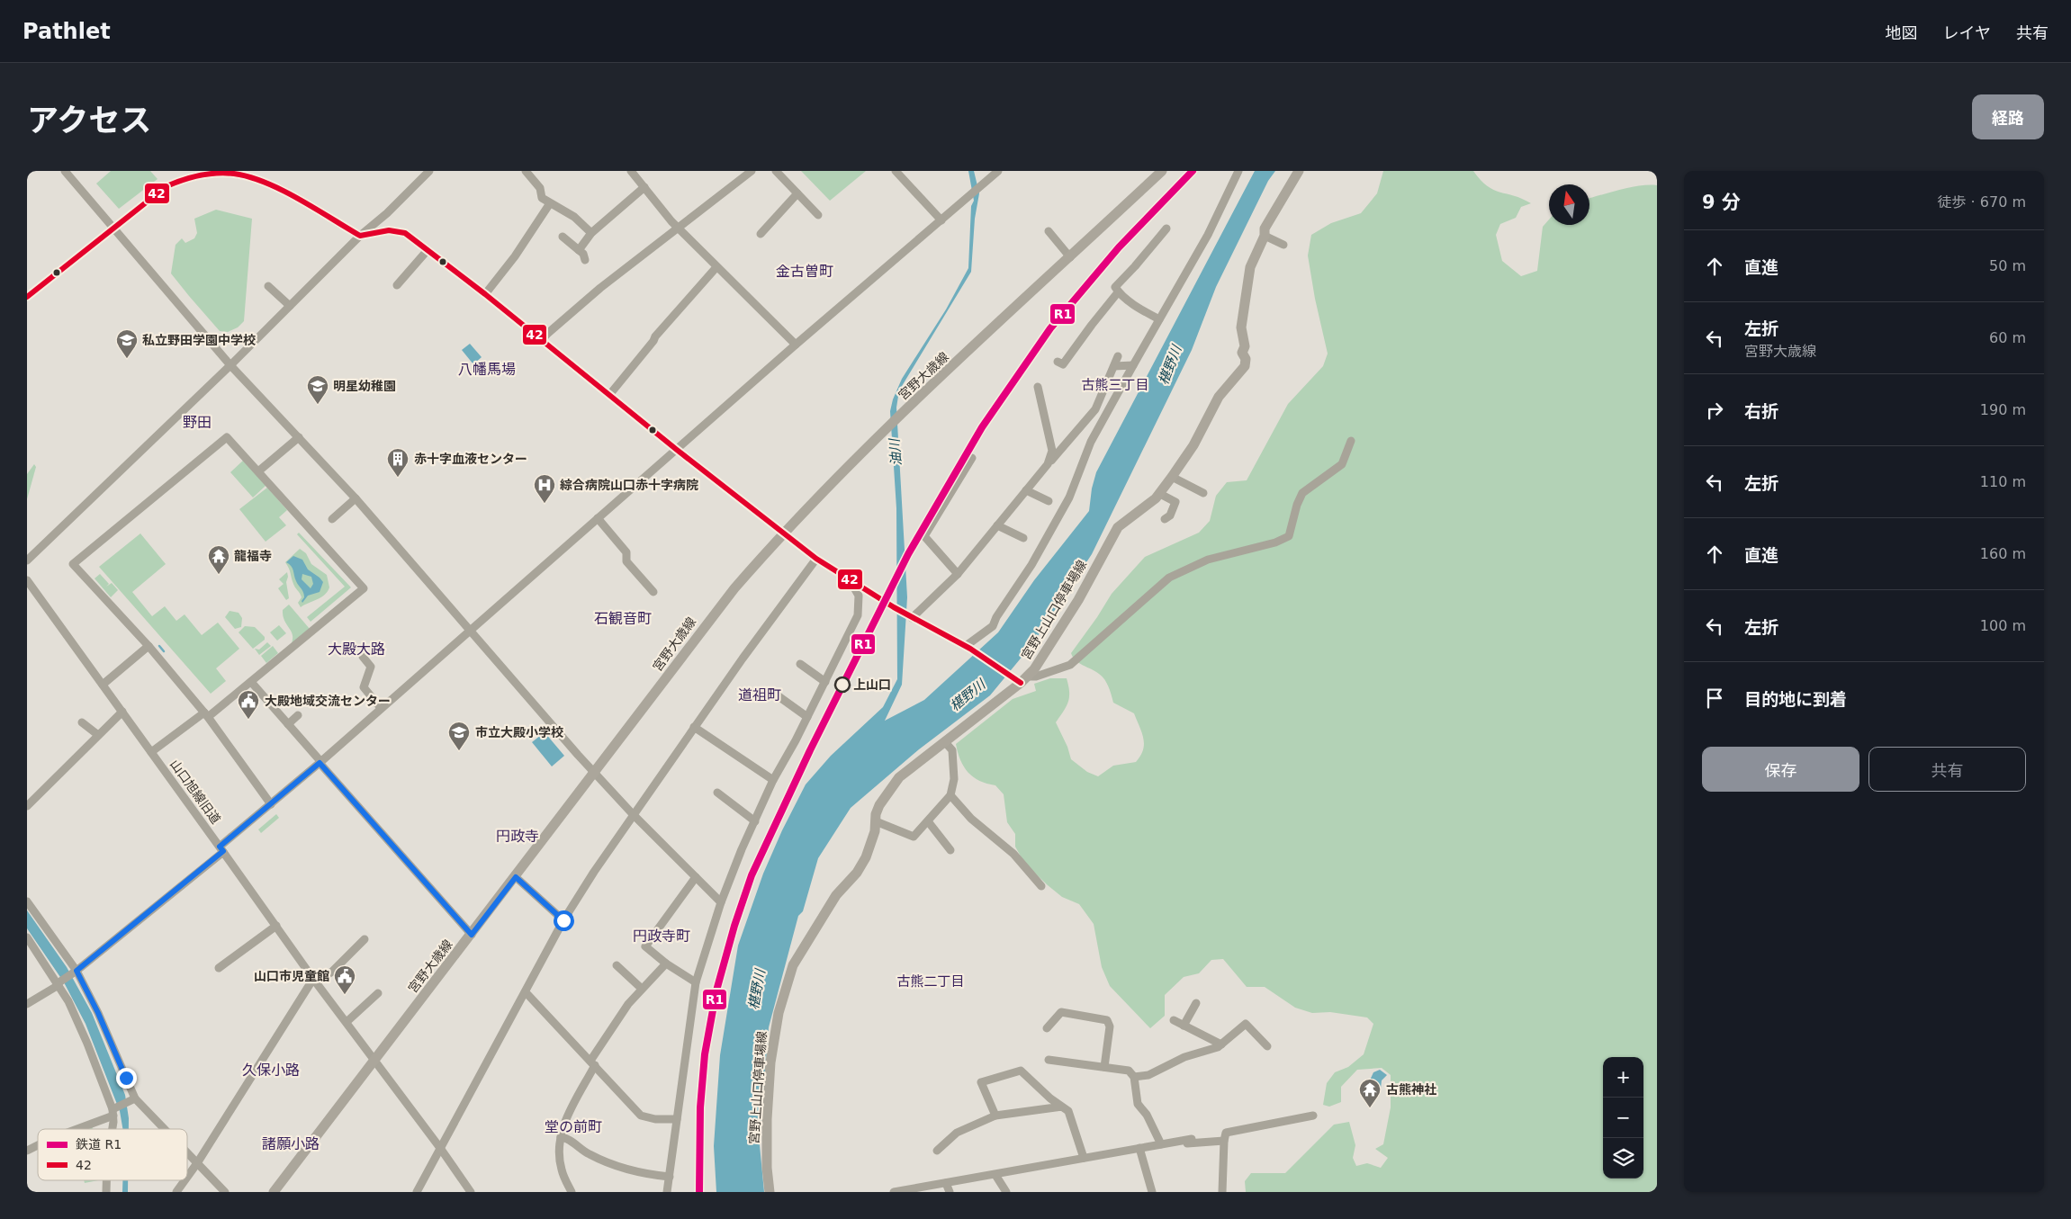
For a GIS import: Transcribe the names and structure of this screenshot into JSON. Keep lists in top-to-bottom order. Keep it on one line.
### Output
{"streets":{"main road":["宮野大歳線","宮野上山口停車場線"],"street":["山口旭線旧道"]},"crossings":[["宮野大歳線","山口旭線旧道"]],"districts":["金古曽町","八幡馬場","古熊三丁目","野田","石観音町","大殿大路","道祖町","円政寺","円政寺町","古熊二丁目","久保小路","堂の前町","諸願小路"],"water":["椹野川","油川"],"places":{"school or university":["私立野田学園中学校","明星幼稚園","市立大殿小学校"],"building":["赤十字血液センター"],"hospital":["綜合病院山口赤十字病院"],"temple":["龍福寺","古熊神社"],"other":["上山口"],"public building":["大殿地域交流センター","山口市児童館"]},"lines":["rail line R1","transit line 42"],"legend":["鉄道 R1","42"],"north":"top","page":{"header":"Pathlet","nav":["地図","レイヤ","共有"],"title":"アクセス","buttons":["経路",["保存","共有"]],"heading":["9 分","徒歩 · 670 m"],"list":[["直進","50 m"],["左折","宮野大歳線","60 m"],["右折","190 m"],["左折","110 m"],["直進","160 m"],["左折","100 m"],"目的地に到着"],"map_buttons":["+","−"]}}
